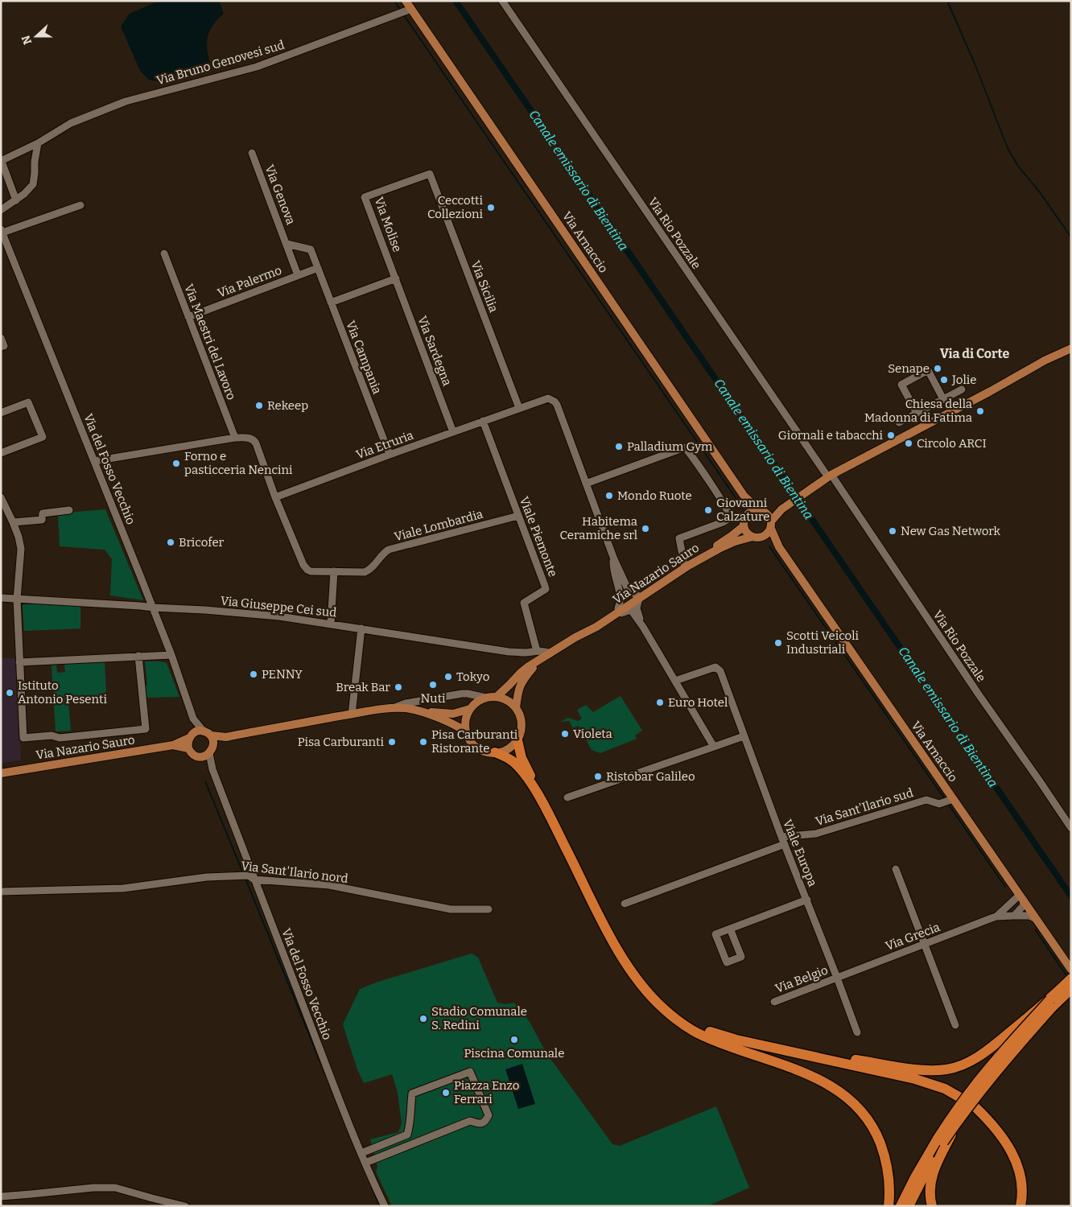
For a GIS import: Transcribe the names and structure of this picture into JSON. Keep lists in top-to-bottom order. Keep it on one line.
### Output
{"streets":{"main road":["Via Arnaccio","Via Nazario Sauro"],"street":["Via Bruno Genovesi sud","Via Genova","Via Molise","Via Rio Pozzale","Via Palermo","Via Sicilia","Via Maestri del Lavoro","Via Sardegna","Via Campania","Via Etruria","Via del Fosso Vecchio","Viale Lombardia","Viale Piemonte","Via Giuseppe Cei sud","Via Sant'Ilario sud","Viale Europa","Via Sant'Ilario nord","Via Grecia","Via Belgio"]},"crossings":[["Via Bruno Genovesi sud","Via Arnaccio"],["Via Genova","Via Palermo"],["Via Genova","Via Campania"],["Via Molise","Via Sicilia"],["Via Molise","Via Sardegna"],["Via Arnaccio","Via Nazario Sauro"],["Via Arnaccio","Via Sant'Ilario sud"],["Via Arnaccio","Via Grecia"],["Via Palermo","Via Maestri del Lavoro"],["Via Palermo","Via Campania"],["Via Sicilia","Via Etruria"],["Via Sardegna","Via Etruria"],["Via Campania","Via Etruria"],["Via Etruria","Viale Lombardia"],["Via Etruria","Viale Piemonte"],["Via Etruria","Via Nazario Sauro"],["Via del Fosso Vecchio","Via Nazario Sauro"],["Via del Fosso Vecchio","Via Giuseppe Cei sud"],["Via del Fosso Vecchio","Via Sant'Ilario nord"],["Viale Lombardia","Viale Piemonte"],["Viale Piemonte","Via Giuseppe Cei sud"],["Via Nazario Sauro","Via Giuseppe Cei sud"],["Via Sant'Ilario sud","Viale Europa"],["Viale Europa","Via Grecia"],["Viale Europa","Via Belgio"],["Via Grecia","Via Belgio"]],"districts":["Via di Corte"],"water":["Canale emissario di Bientina"],"places":["Ceccotti Collezioni","Senape","Jolie","Rekeep","Chiesa della Madonna di Fatima","Giornali e tabacchi","Circolo ARCI","Palladium Gym","Forno e pasticceria Nencini","Mondo Ruote","Giovanni Calzature","Habitema Ceramiche srl","New Gas Network","Bricofer","Scotti Veicoli Industriali","PENNY","Tokyo","Nuti","Break Bar","Istituto Antonio Pesenti","Euro Hotel","Violeta","Pisa Carburanti","Pisa Carburanti Ristorante","Ristobar Galileo","Stadio Comunale S. Redini","Piscina Comunale","Piazza Enzo Ferrari"],"north":"left"}
